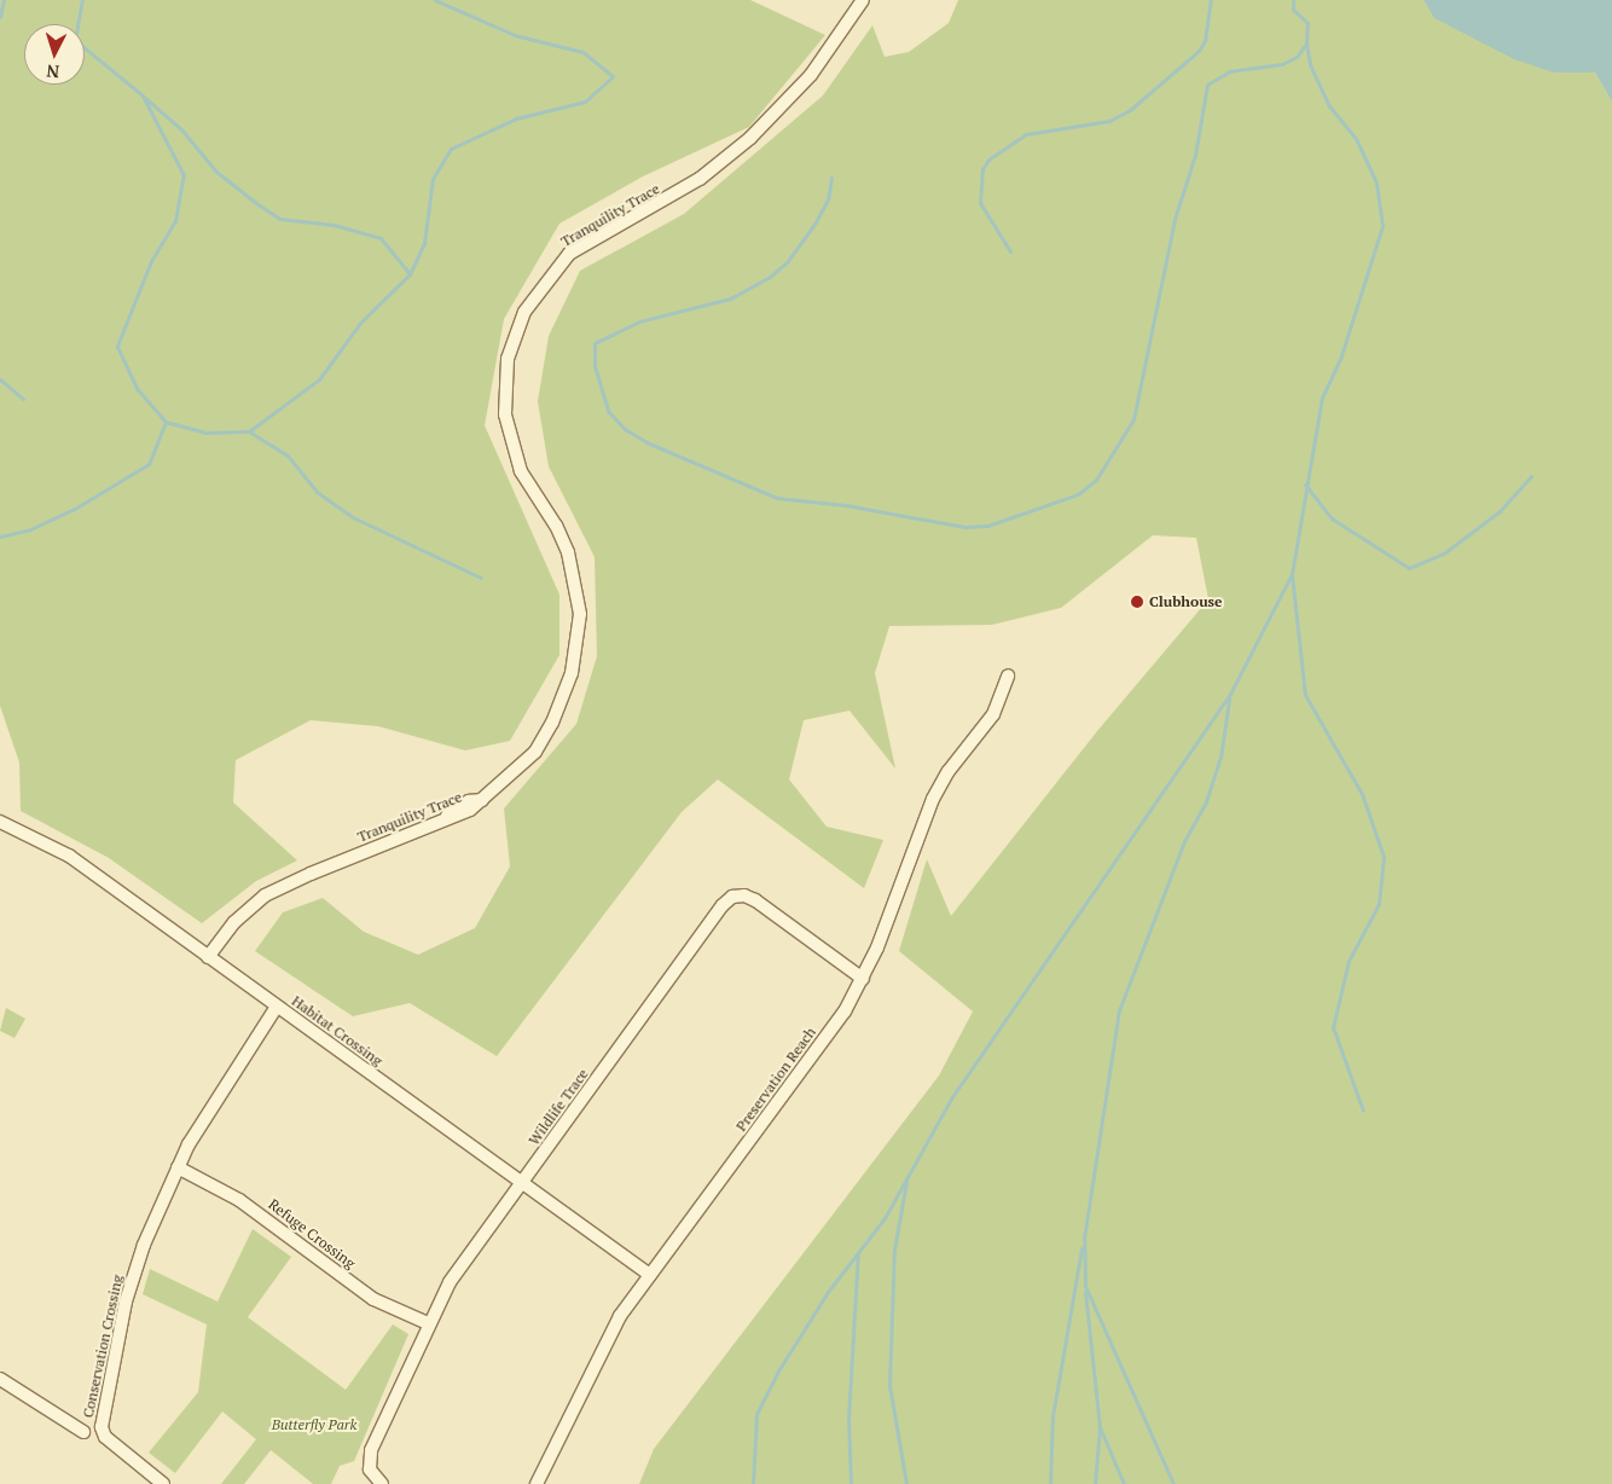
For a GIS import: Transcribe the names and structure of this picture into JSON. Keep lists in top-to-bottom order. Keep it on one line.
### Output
{"streets":{"street":["Tranquility Trace","Habitat Crossing","Preservation Reach","Wildlife Trace","Refuge Crossing","Conservation Crossing"]},"crossings":[["Tranquility Trace","Habitat Crossing"],["Habitat Crossing","Preservation Reach"],["Habitat Crossing","Wildlife Trace"],["Habitat Crossing","Conservation Crossing"],["Preservation Reach","Wildlife Trace"],["Wildlife Trace","Refuge Crossing"],["Refuge Crossing","Conservation Crossing"]],"parks":["Butterfly Park"],"places":["Clubhouse"],"north":"bottom"}
